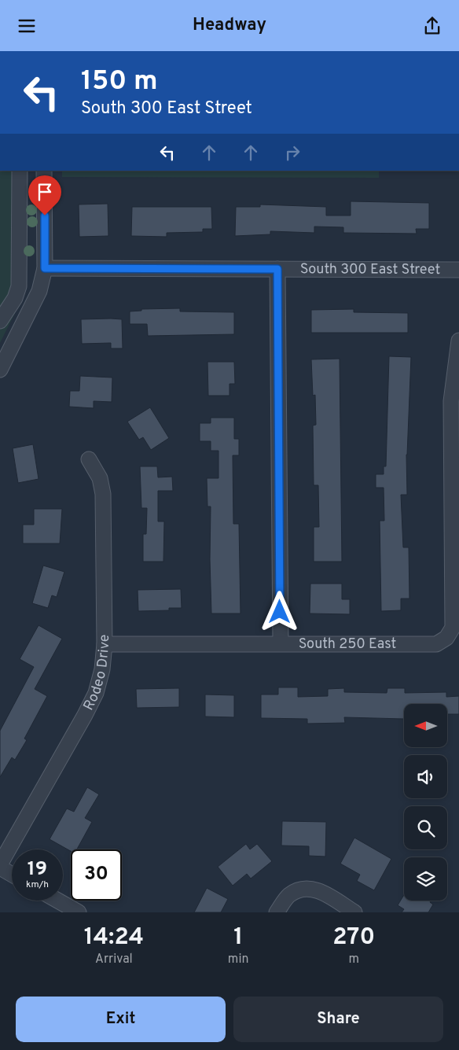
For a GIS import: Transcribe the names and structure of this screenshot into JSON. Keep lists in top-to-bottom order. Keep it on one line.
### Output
{"streets":{"street":["South 300 East Street","South 250 East","Rodeo Drive"]},"crossings":[["South 250 East","Rodeo Drive"]],"north":"left","page":{"header":"Headway","turn":["150 m","South 300 East Street"],"speed":"19 km/h","limit":"30","eta":["14:24","Arrival","1","min","270","m"],"buttons":["Exit","Share"]}}
